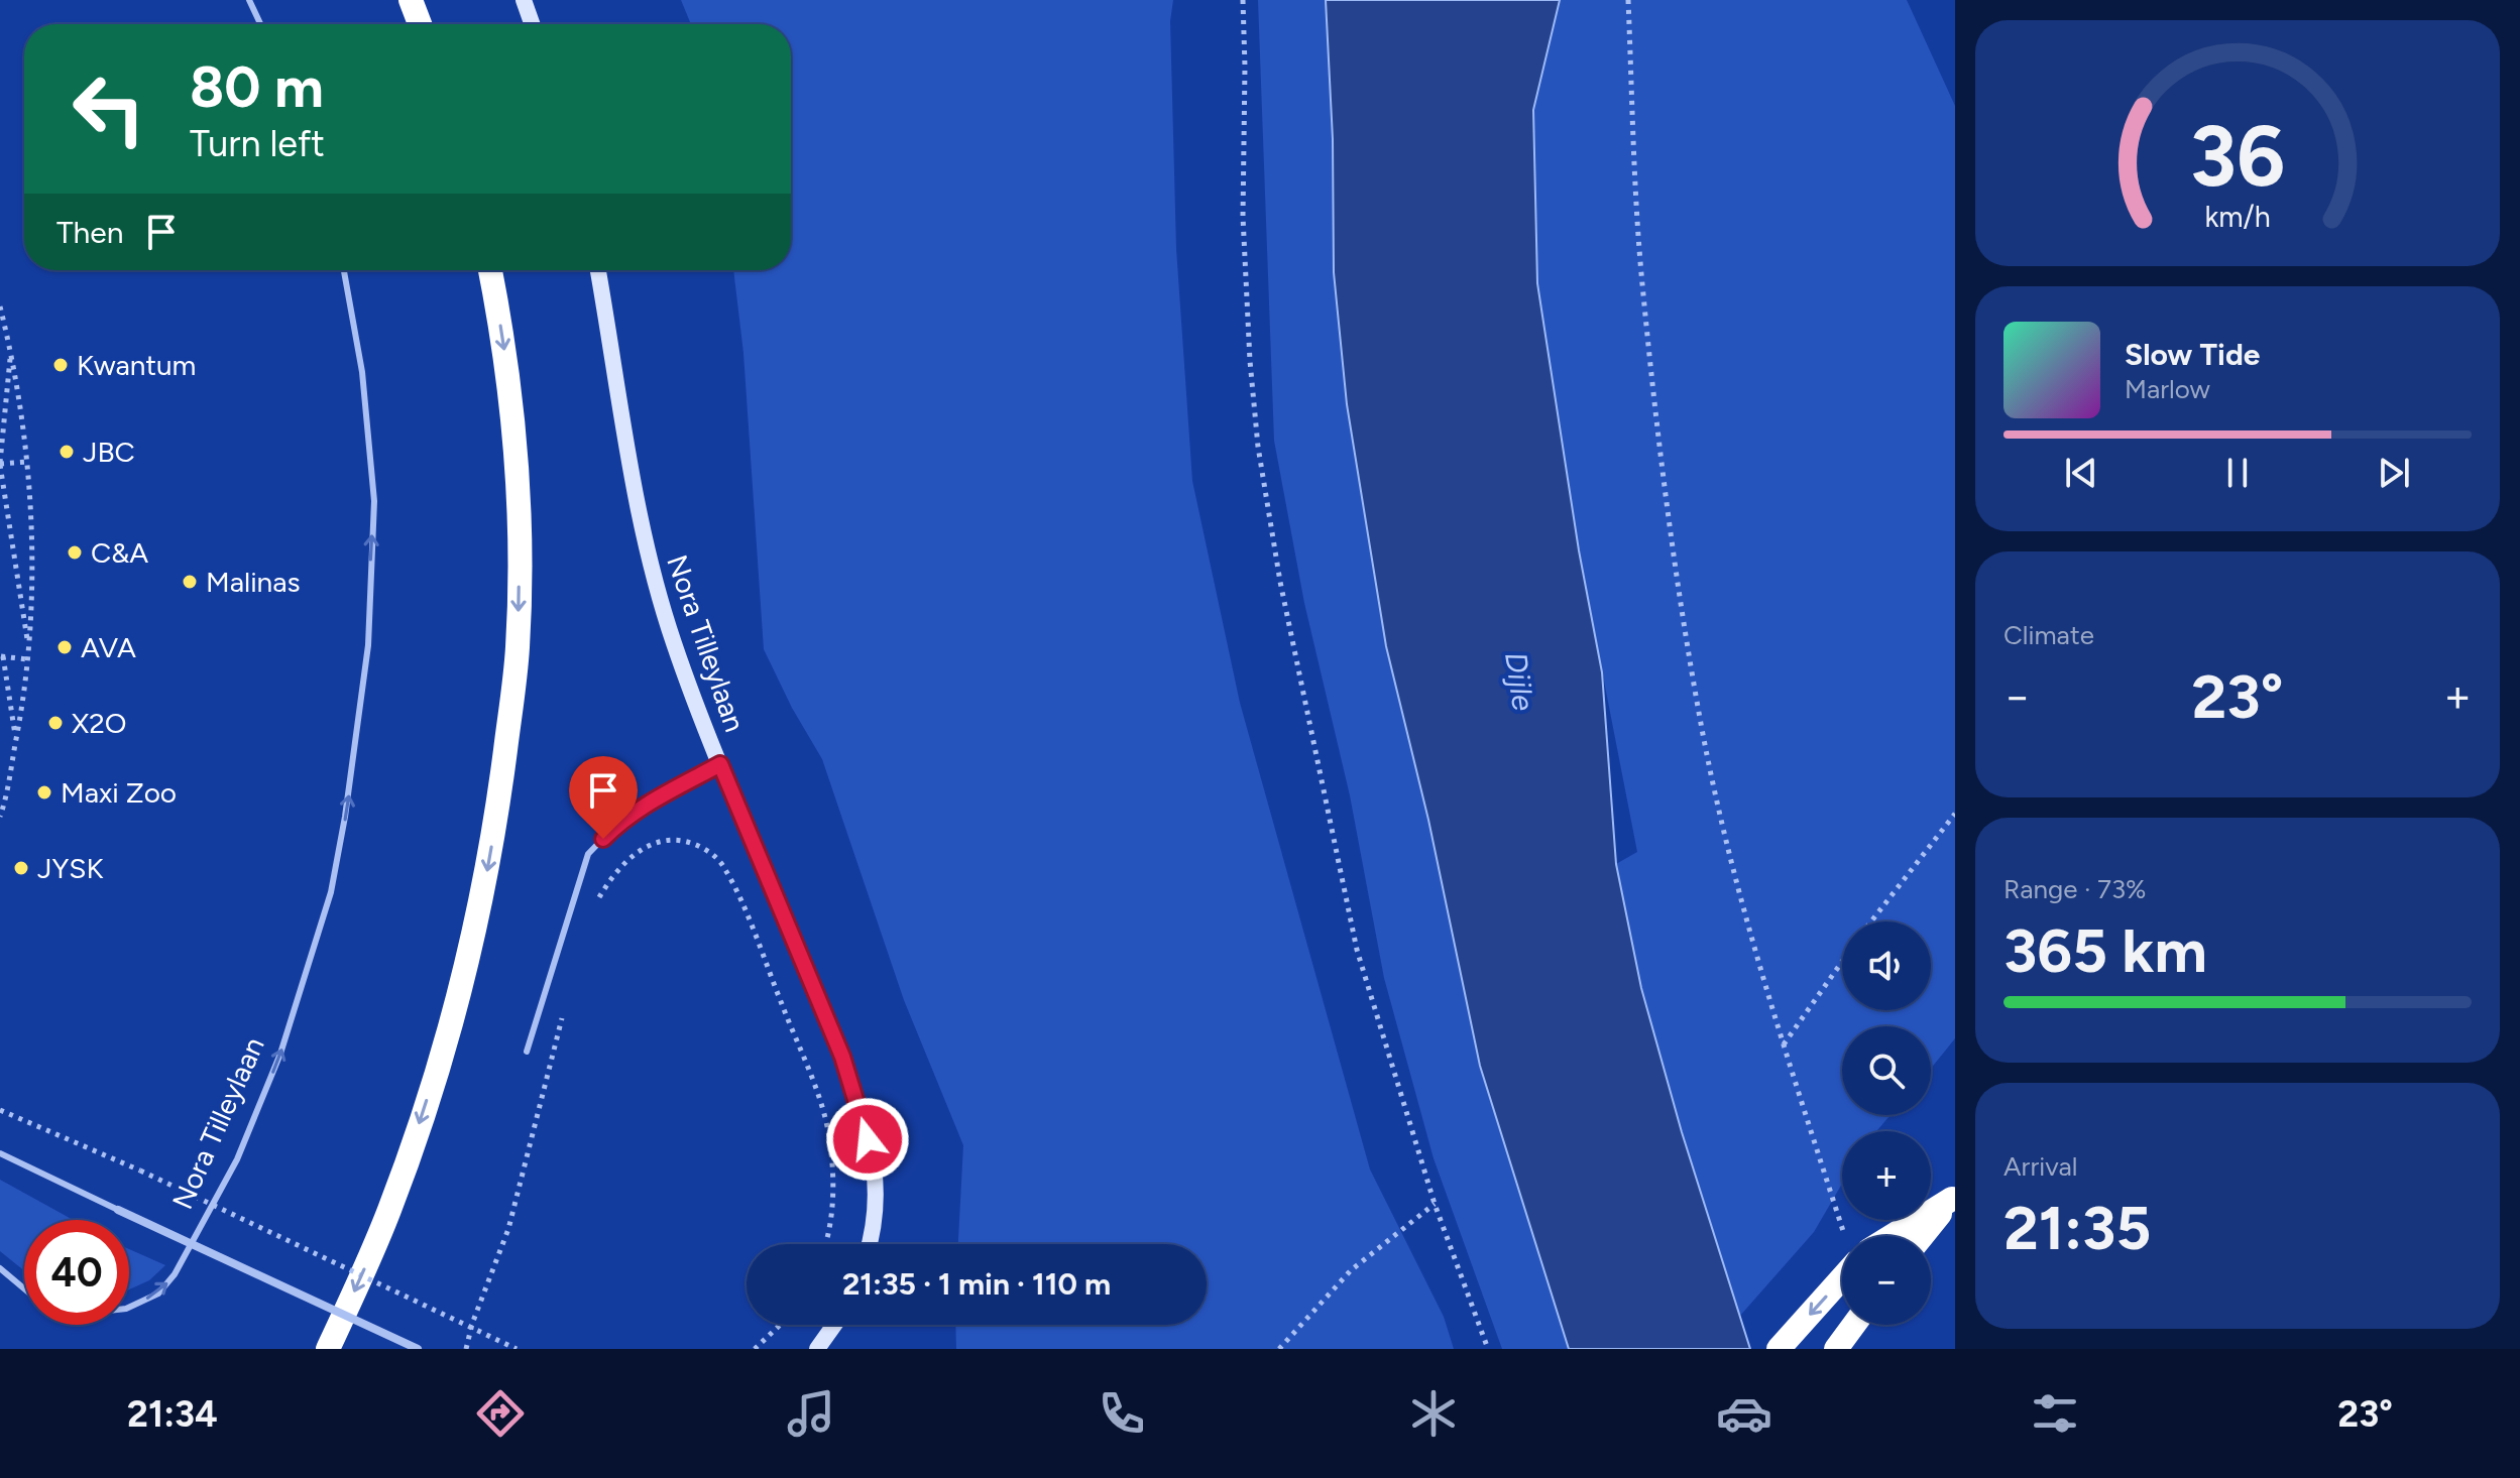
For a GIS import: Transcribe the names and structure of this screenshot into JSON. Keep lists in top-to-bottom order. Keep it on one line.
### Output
{"streets":{"street":["Nora Tilleylaan"]},"one_way":["Nora Tilleylaan"],"water":["Dijle"],"places":["Kwantum","JBC","C&A","Malinas","AVA","X2O","Maxi Zoo","JYSK"],"page":{"turn":["80 m","Turn left"],"then":"Then","song":["Slow Tide","Marlow"],"tile":["Climate",["Range · 73%","365 km"],["Arrival","21:35"]],"heat":["−","23°","+"],"map_buttons":["+","−"],"limit":"40","trip":"21:35 · 1 min · 110 m","tabs":["21:34","23°"],"gauge":["36","km/h"]}}
